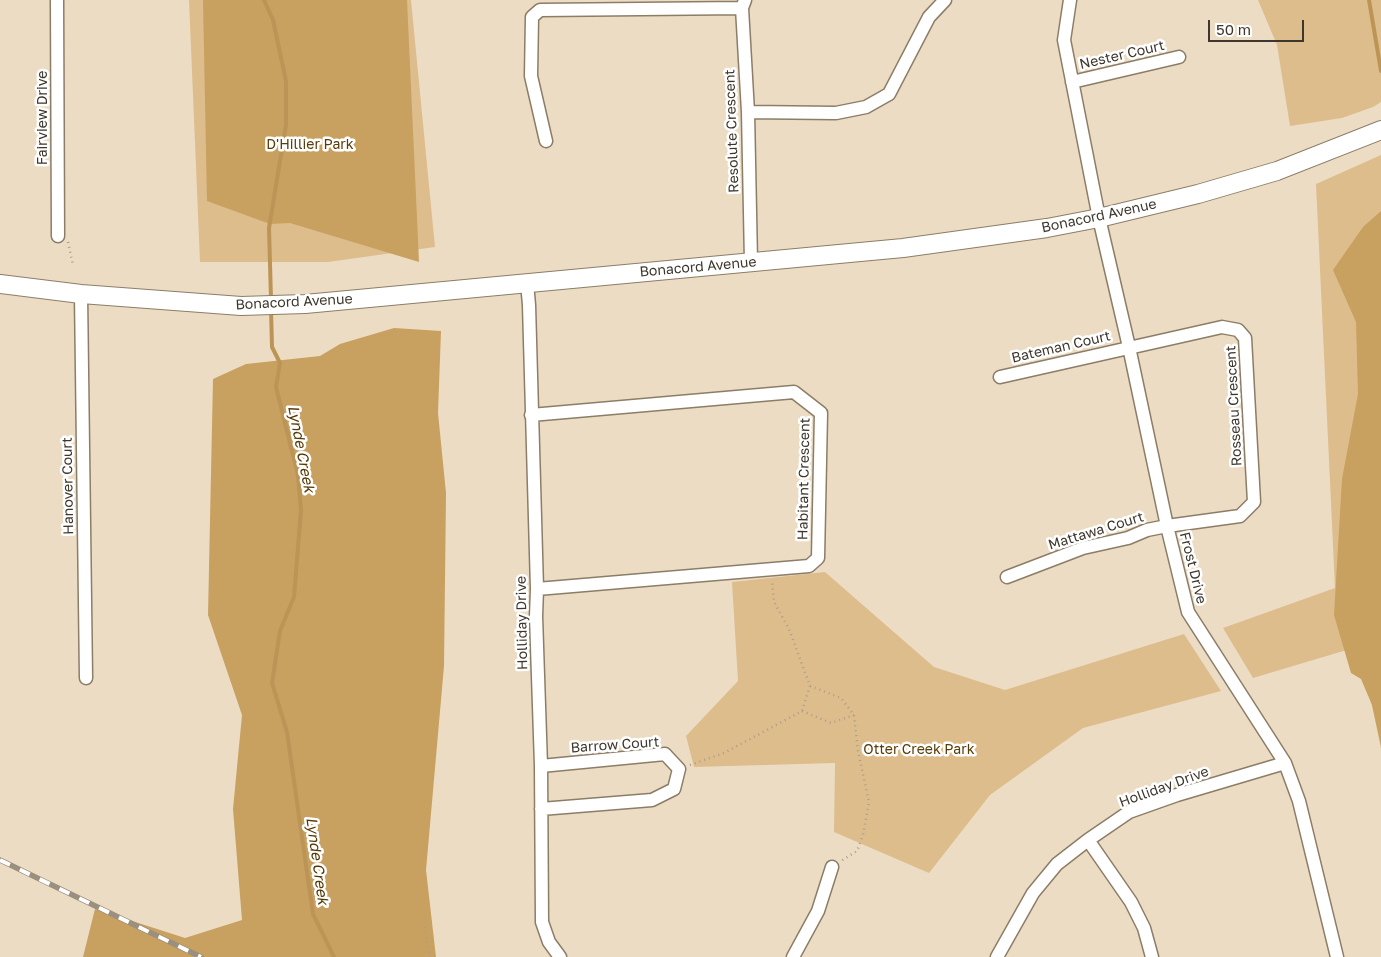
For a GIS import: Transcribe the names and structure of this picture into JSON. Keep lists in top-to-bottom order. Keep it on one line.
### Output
{"streets":{"street":["Nester Court","Fairview Drive","Resolute Crescent","Bonacord Avenue","Bateman Court","Rosseau Crescent","Habitant Crescent","Hanover Court","Mattawa Court","Frost Drive","Holliday Drive","Barrow Court"]},"crossings":[["Resolute Crescent","Bonacord Avenue"],["Bonacord Avenue","Hanover Court"],["Bonacord Avenue","Frost Drive"],["Bonacord Avenue","Holliday Drive"],["Bateman Court","Rosseau Crescent"],["Bateman Court","Frost Drive"],["Rosseau Crescent","Mattawa Court"],["Rosseau Crescent","Frost Drive"],["Habitant Crescent","Holliday Drive"],["Mattawa Court","Frost Drive"],["Frost Drive","Holliday Drive"],["Holliday Drive","Barrow Court"]],"water":["Lynde Creek"],"parks":["D'Hillier Park","Otter Creek Park"],"scale_bar":"50 m"}
